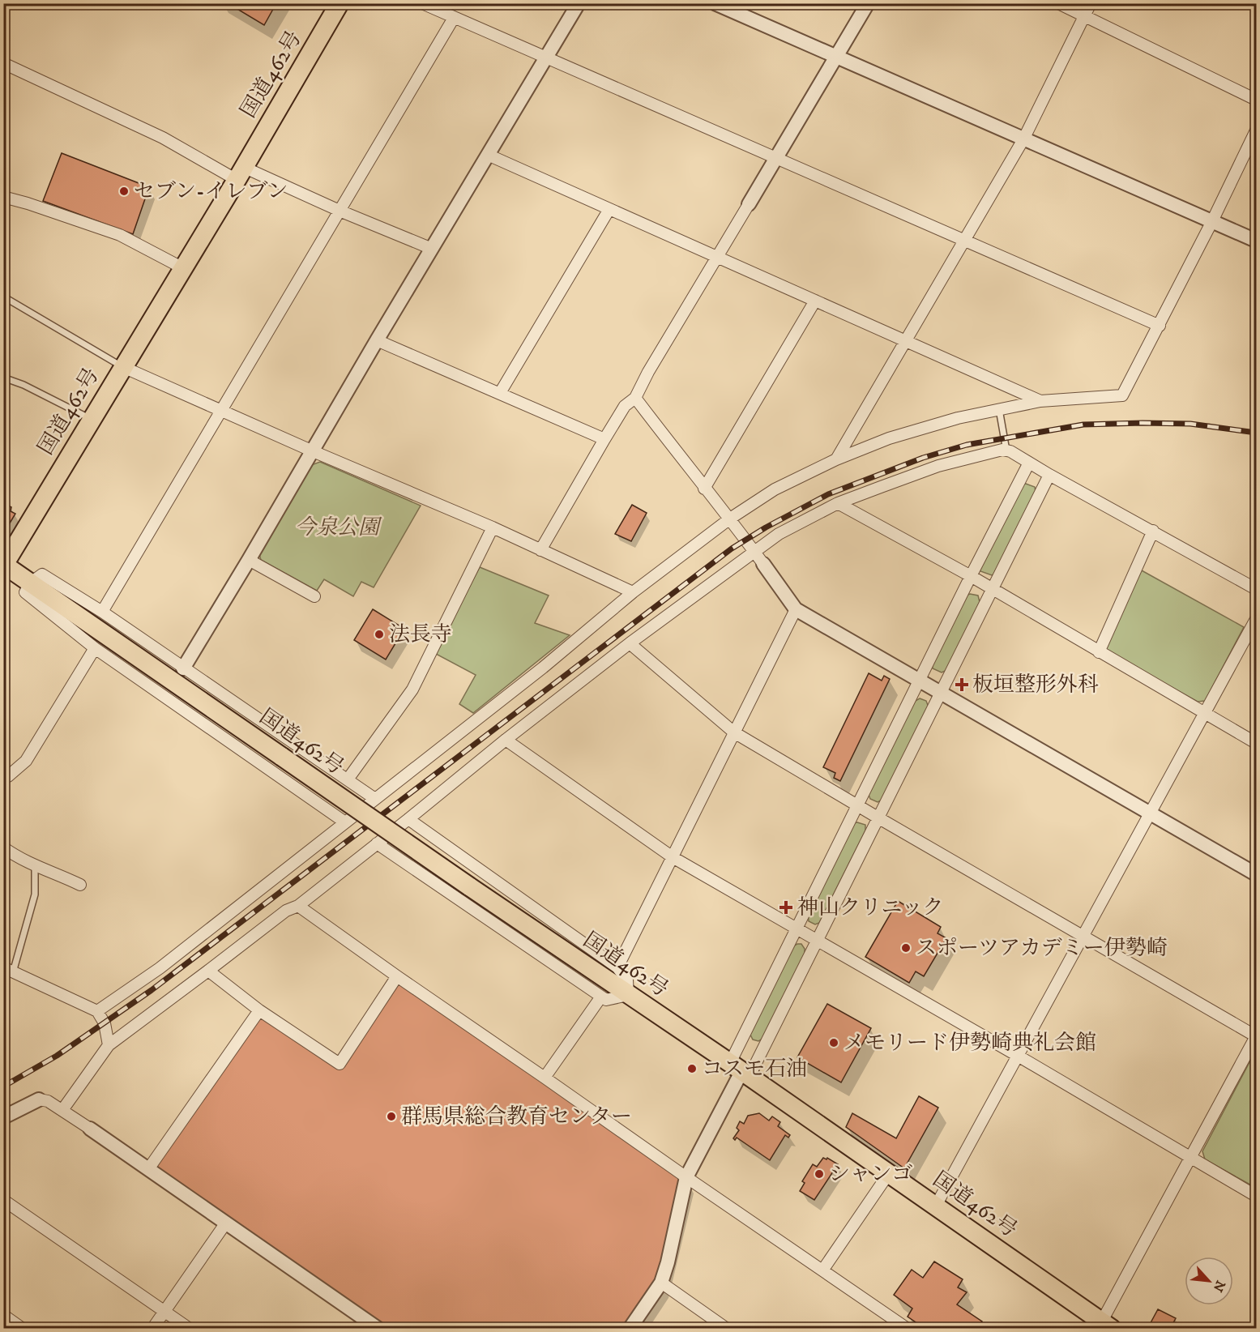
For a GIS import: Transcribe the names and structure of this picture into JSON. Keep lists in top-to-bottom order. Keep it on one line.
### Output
{"streets":{"highway":["国道462号"]},"parks":["今泉公園"],"places":{"other":["セブン-イレブン","法長寺","スポーツアカデミー伊勢崎","メモリード伊勢崎典礼会館","コスモ石油","群馬県総合教育センター","シャンゴ"],"health":["板垣整形外科","神山クリニック"]},"north":"bottom right"}
